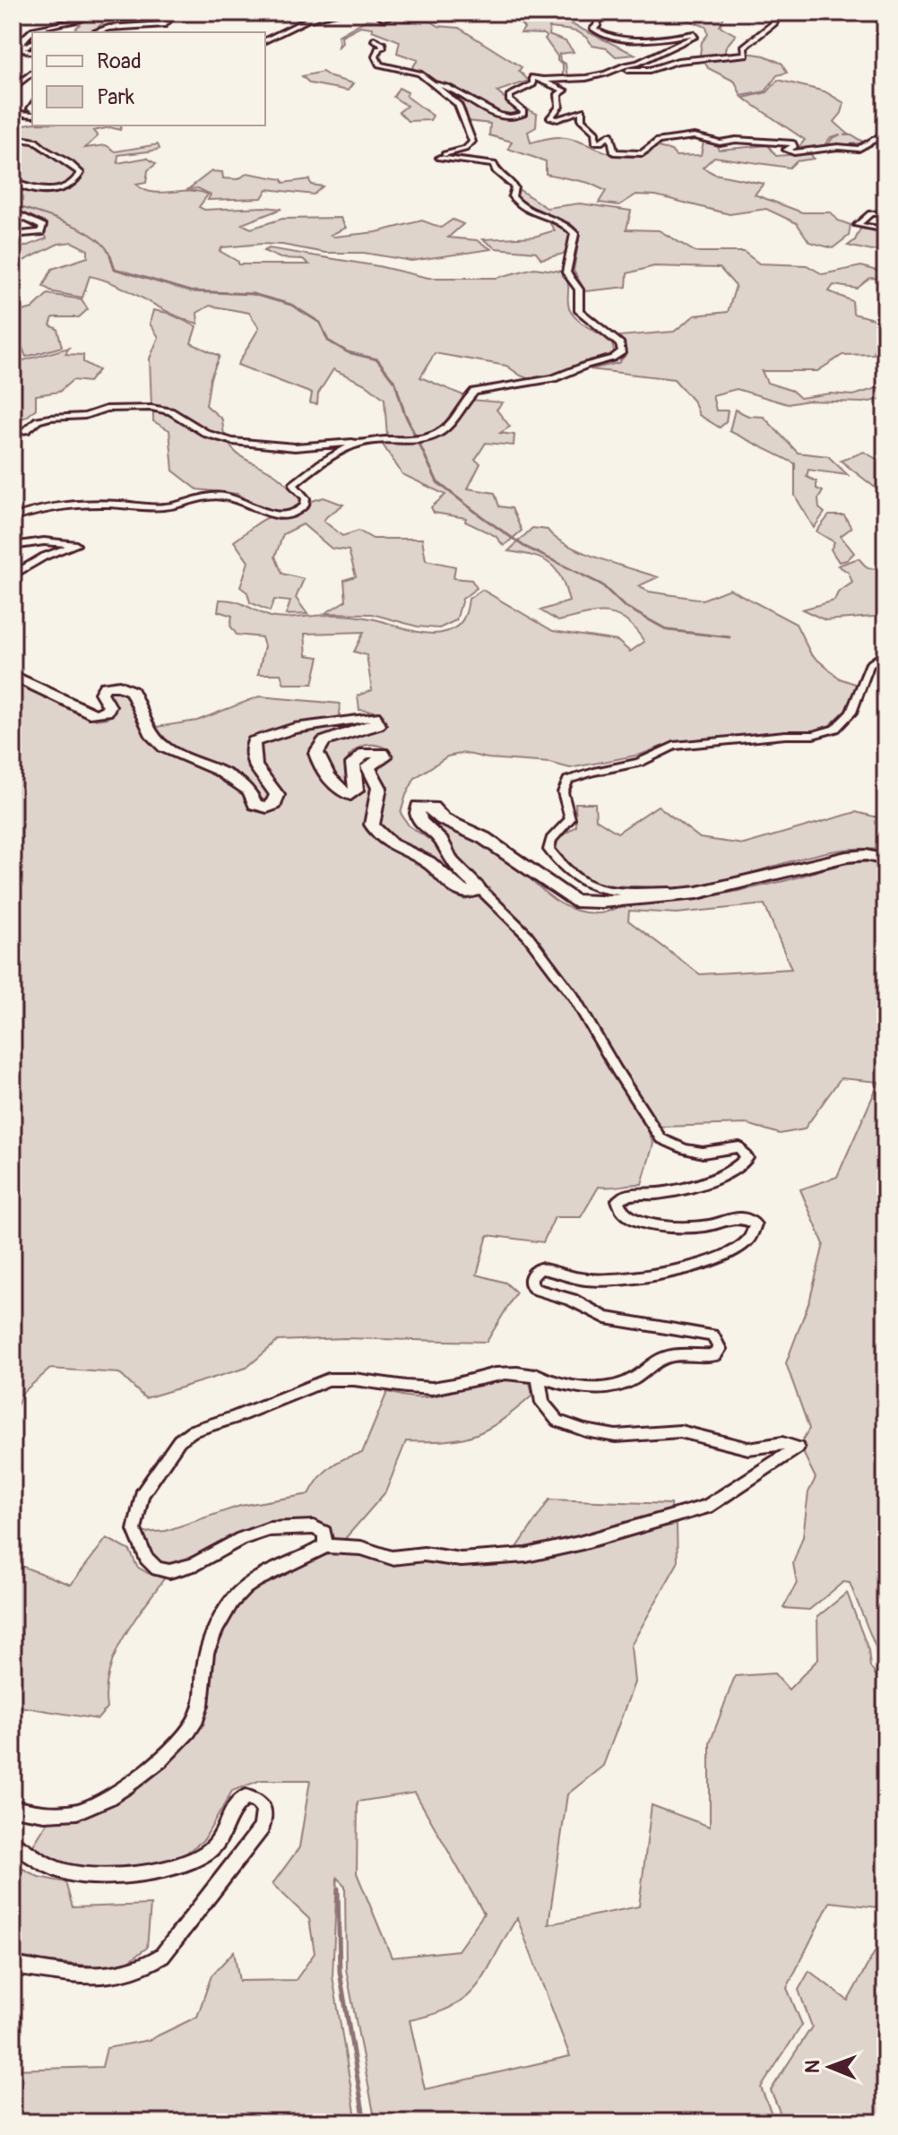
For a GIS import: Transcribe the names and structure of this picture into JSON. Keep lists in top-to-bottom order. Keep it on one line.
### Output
{"legend":["Road","Park"],"north":"left"}
